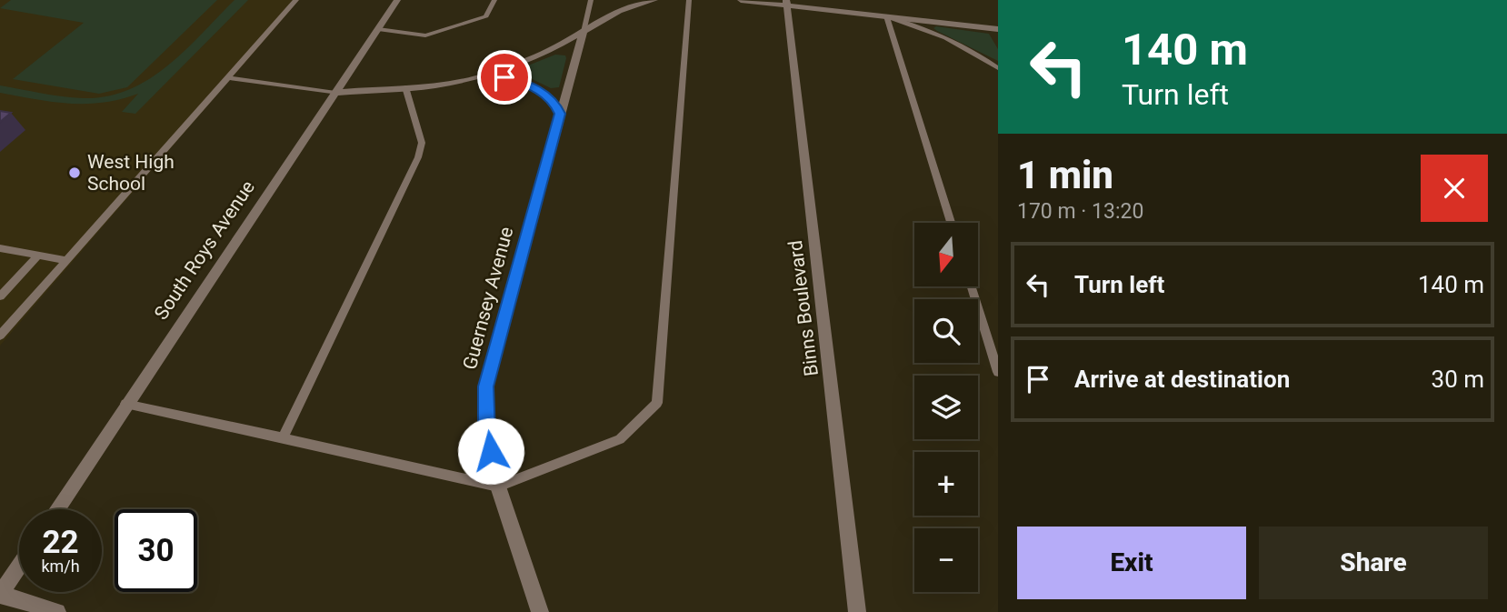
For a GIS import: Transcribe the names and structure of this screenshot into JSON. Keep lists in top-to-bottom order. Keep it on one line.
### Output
{"streets":{"street":["South Roys Avenue","Guernsey Avenue","Binns Boulevard"]},"places":["West High School"],"north":"bottom","page":{"turn":["140 m","Turn left"],"heading":["1 min","170 m · 13:20"],"map_buttons":["+","−"],"list":[{"name":"Turn left","value":"140 m"},{"name":"Arrive at destination","value":"30 m"}],"speed":"22 km/h","limit":"30","buttons":["Exit","Share"]}}
